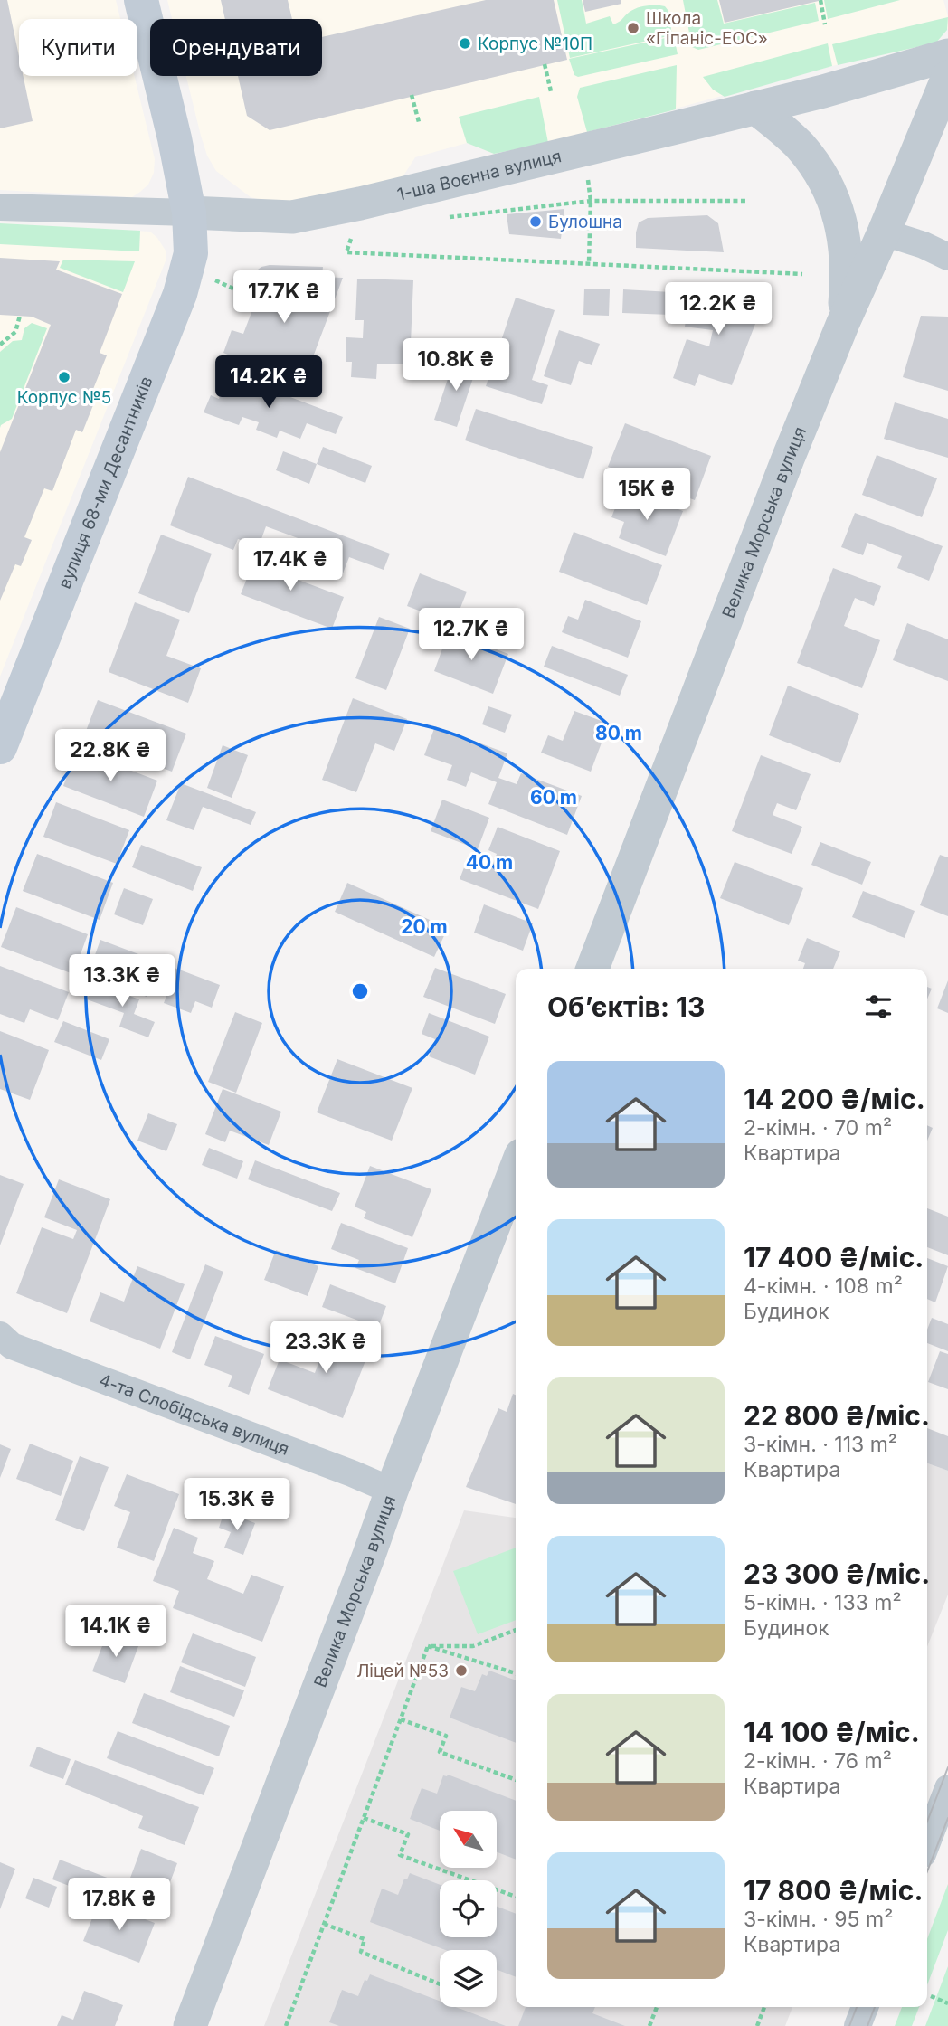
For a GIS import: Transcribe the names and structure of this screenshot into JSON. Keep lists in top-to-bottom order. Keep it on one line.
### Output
{"streets":{"main road":["вулиця 68-ми Десантників"],"street":["1-ша Воєнна вулиця","Велика Морська вулиця","4-та Слобідська вулиця"]},"crossings":[["1-ша Воєнна вулиця","вулиця 68-ми Десантників"],["Велика Морська вулиця","4-та Слобідська вулиця"]],"places":["Школа «Гіпаніс-ЕОС»","Корпус №10П","Булошна","Корпус №5","Ліцей №53"],"north":"top left","page":{"chip":["Купити","Орендувати"],"price":["17.7K ₴","12.2K ₴","10.8K ₴","14.2K ₴","15K ₴","17.4K ₴","12.7K ₴","22.8K ₴","13.3K ₴","23.3K ₴","15.3K ₴","14.1K ₴","17.8K ₴"],"heading":"Об’єктів: 13","list":[{"name":"14 200 ₴/міс.","note":"2-кімн. · 70 m² · Квартира"},{"name":"17 400 ₴/міс.","note":"4-кімн. · 108 m² · Будинок"},{"name":"22 800 ₴/міс.","note":"3-кімн. · 113 m² · Квартира"},{"name":"23 300 ₴/міс.","note":"5-кімн. · 133 m² · Будинок"},{"name":"14 100 ₴/міс.","note":"2-кімн. · 76 m² · Квартира"},{"name":"17 800 ₴/міс.","note":"3-кімн. · 95 m² · Квартира"}]},"rings":["80 m","60 m","40 m","20 m"]}
